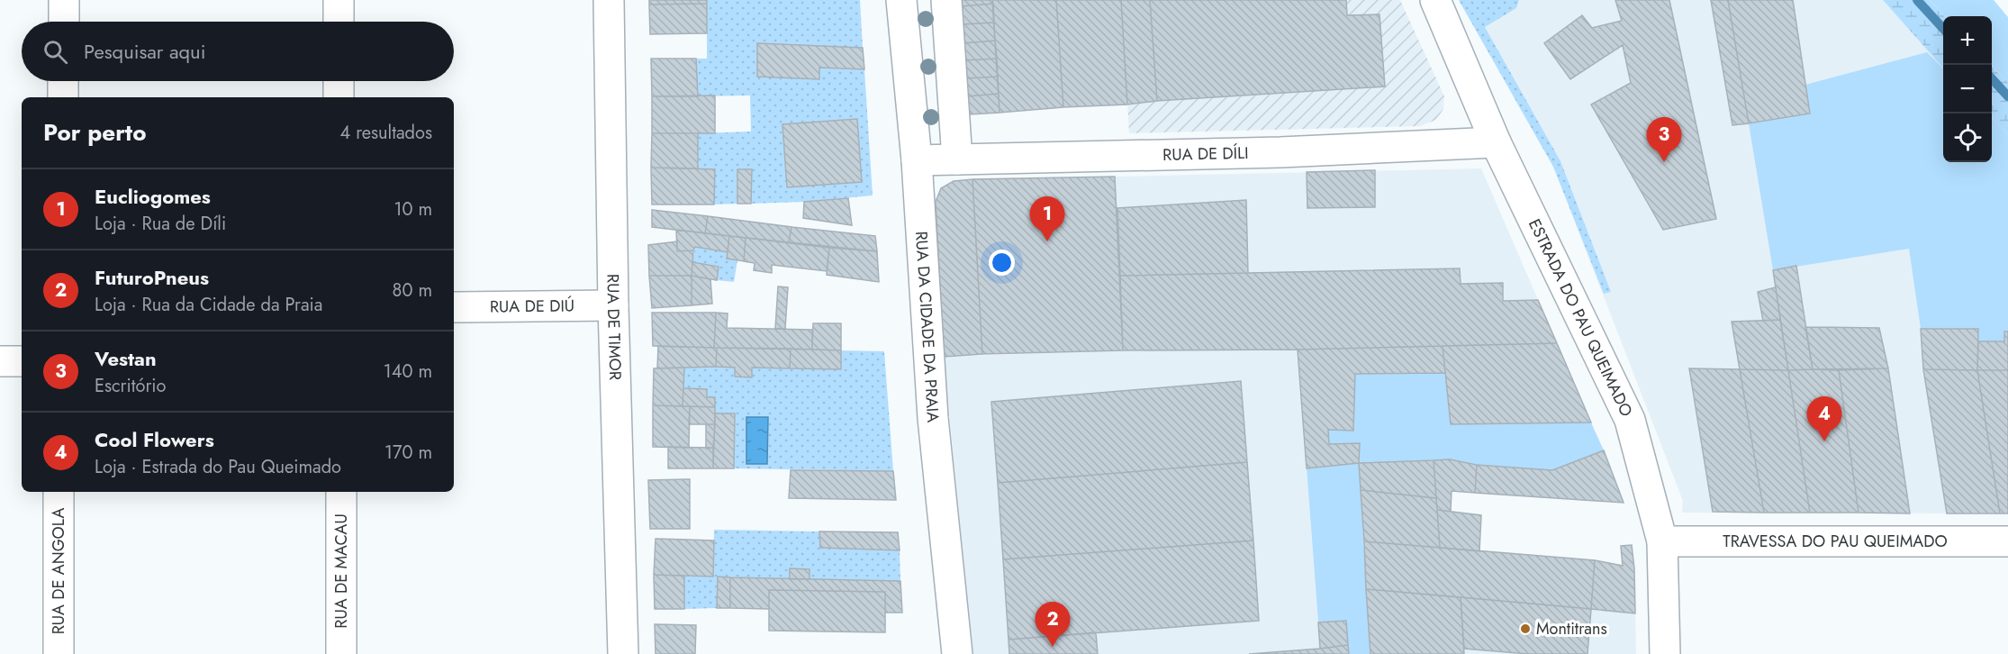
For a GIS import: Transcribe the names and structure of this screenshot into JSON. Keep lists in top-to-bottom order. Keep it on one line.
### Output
{"streets":{"street":["RUA DE DÍLI","RUA DE DIÚ","ESTRADA DO PAU QUEIMADO","RUA DE TIMOR","RUA DA CIDADE DA PRAIA","TRAVESSA DO PAU QUEIMADO","RUA DE ANGOLA","RUA DE MACAU"]},"crossings":[["RUA DE DÍLI","ESTRADA DO PAU QUEIMADO"],["RUA DE DÍLI","RUA DA CIDADE DA PRAIA"],["RUA DE DIÚ","RUA DE TIMOR"],["ESTRADA DO PAU QUEIMADO","TRAVESSA DO PAU QUEIMADO"]],"places":["Montitrans"],"page":{"map_buttons":["+","−"],"search":"Pesquisar aqui","heading":["Por perto","4 resultados"],"pins":["3","1","4","2"],"list":[{"mark":"1","name":"Eucliogomes","note":"Loja · Rua de Díli","value":"10 m"},{"mark":"2","name":"FuturoPneus","note":"Loja · Rua da Cidade da Praia","value":"80 m"},{"mark":"3","name":"Vestan","note":"Escritório","value":"140 m"},{"mark":"4","name":"Cool Flowers","note":"Loja · Estrada do Pau Queimado","value":"170 m"}]}}
